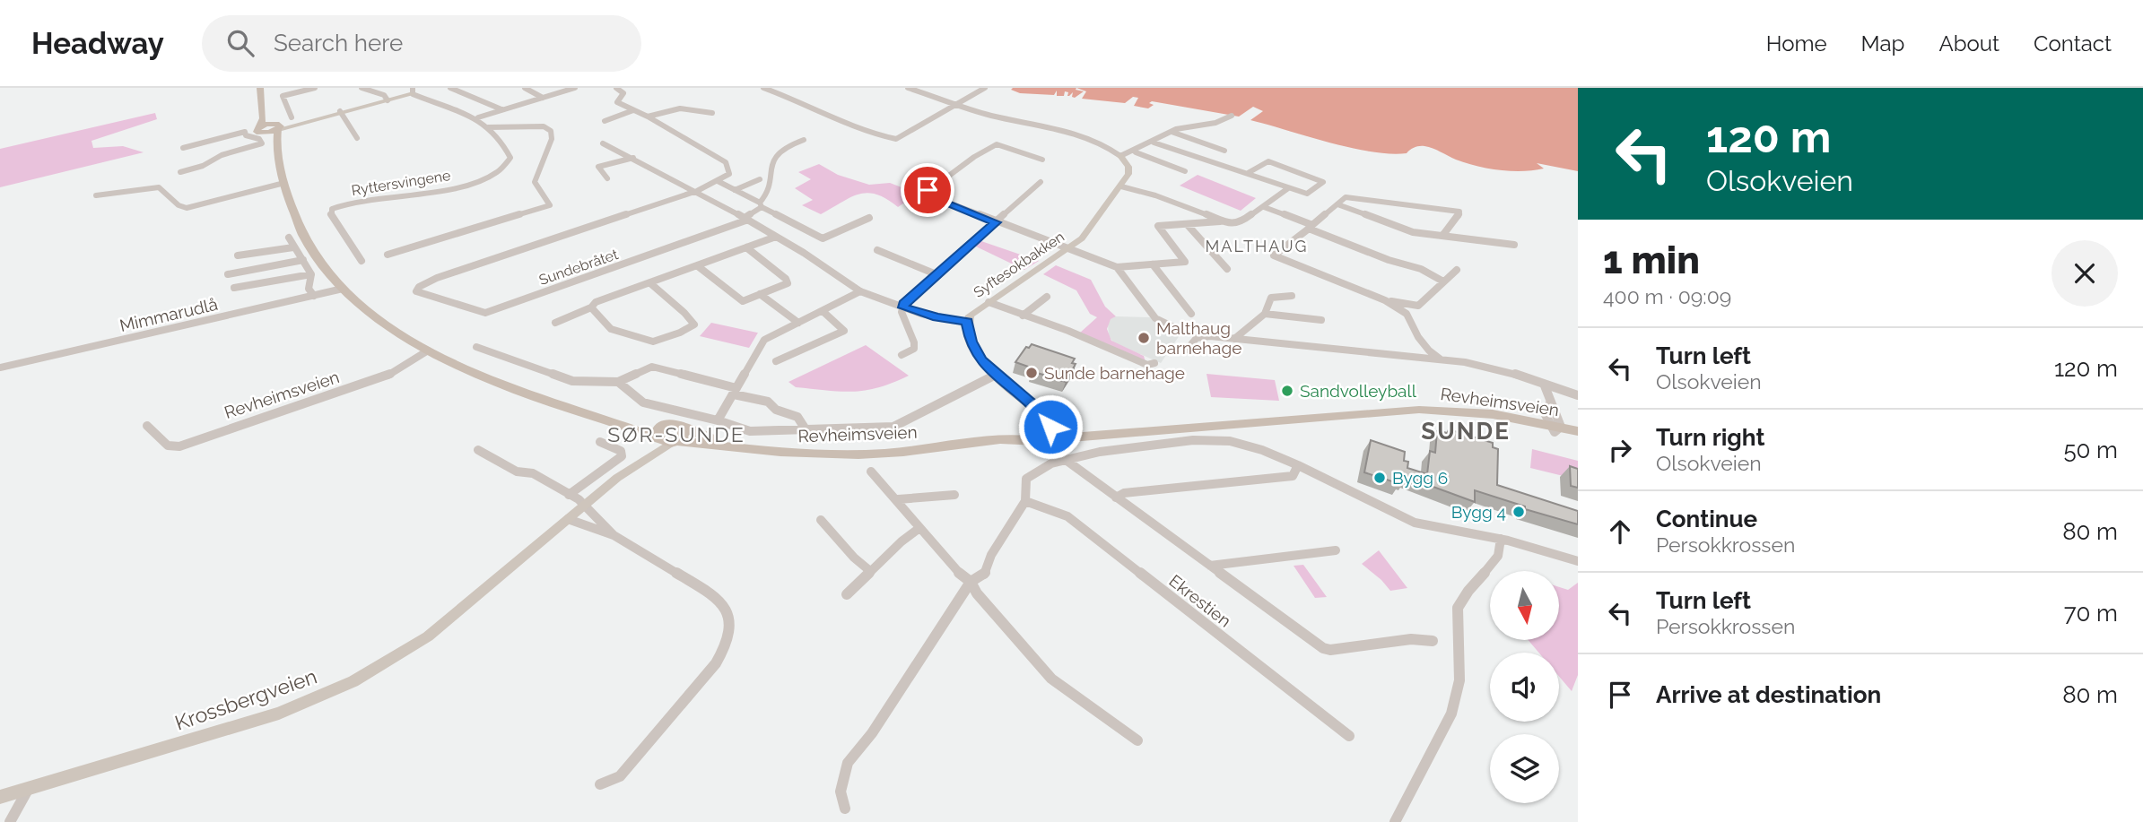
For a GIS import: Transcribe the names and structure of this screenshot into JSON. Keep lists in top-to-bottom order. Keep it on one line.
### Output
{"streets":{"main road":["Revheimsveien"],"street":["Ryttersvingene","Syftesokbakken","Sundebråtet","Mimmarudlå","Ekrestien","Krossbergveien"]},"crossings":[["Syftesokbakken","Revheimsveien"],["Revheimsveien","Ekrestien"],["Revheimsveien","Krossbergveien"]],"districts":["MALTHAUG","SUNDE","SØR-SUNDE"],"places":["Malthaug barnehage","Sunde barnehage","Sandvolleyball","Bygg 6","Bygg 4"],"north":"bottom","page":{"header":"Headway","search":"Search here","nav":["Home","Map","About","Contact"],"turn":["120 m","Olsokveien"],"heading":["1 min","400 m · 09:09"],"list":[{"name":"Turn left","note":"Olsokveien","value":"120 m"},{"name":"Turn right","note":"Olsokveien","value":"50 m"},{"name":"Continue","note":"Persokkrossen","value":"80 m"},{"name":"Turn left","note":"Persokkrossen","value":"70 m"},{"name":"Arrive at destination","value":"80 m"}]}}
